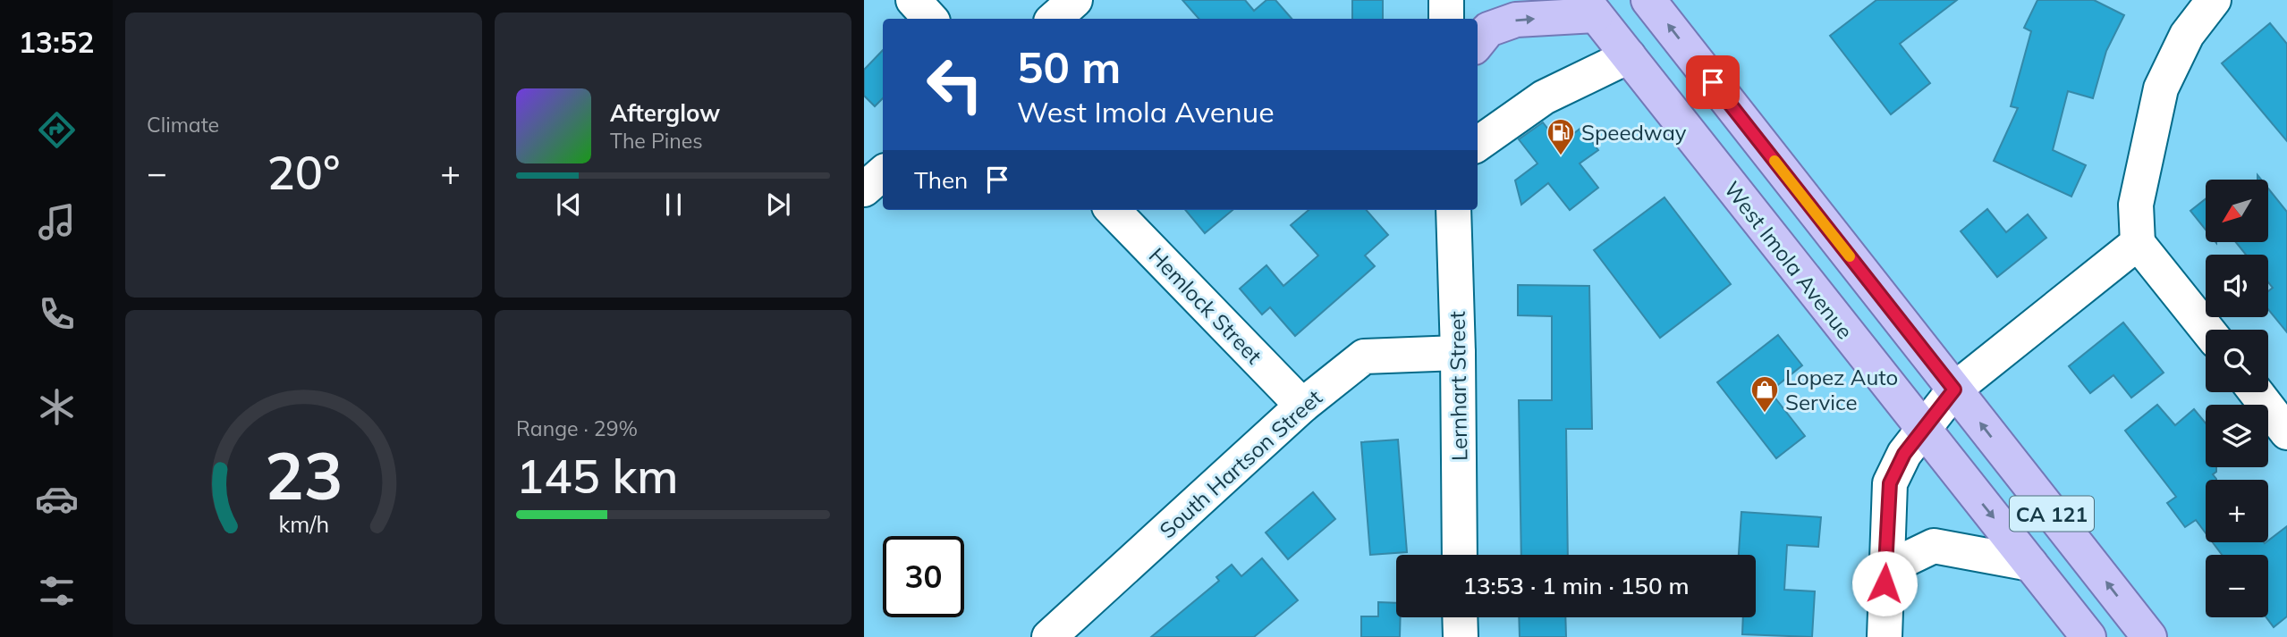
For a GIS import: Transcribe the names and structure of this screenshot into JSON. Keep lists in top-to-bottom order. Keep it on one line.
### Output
{"streets":{"main road":["West Imola Avenue","CA 121"],"street":["Hemlock Street","Lernhart Street","South Hartson Street"]},"crossings":[["Hemlock Street","South Hartson Street"],["Lernhart Street","South Hartson Street"]],"places":{"fuel station":["Speedway"],"shop":["Lopez Auto Service"]},"north":"bottom left","page":{"tabs":"13:52","tile":["Climate",["Range · 29%","145 km"]],"turn":["50 m","West Imola Avenue"],"song":["Afterglow","The Pines"],"heat":["−","20°","+"],"then":"Then","map_buttons":["+","−"],"limit":"30","trip":"13:53 · 1 min · 150 m","gauge":["23","km/h"]}}
